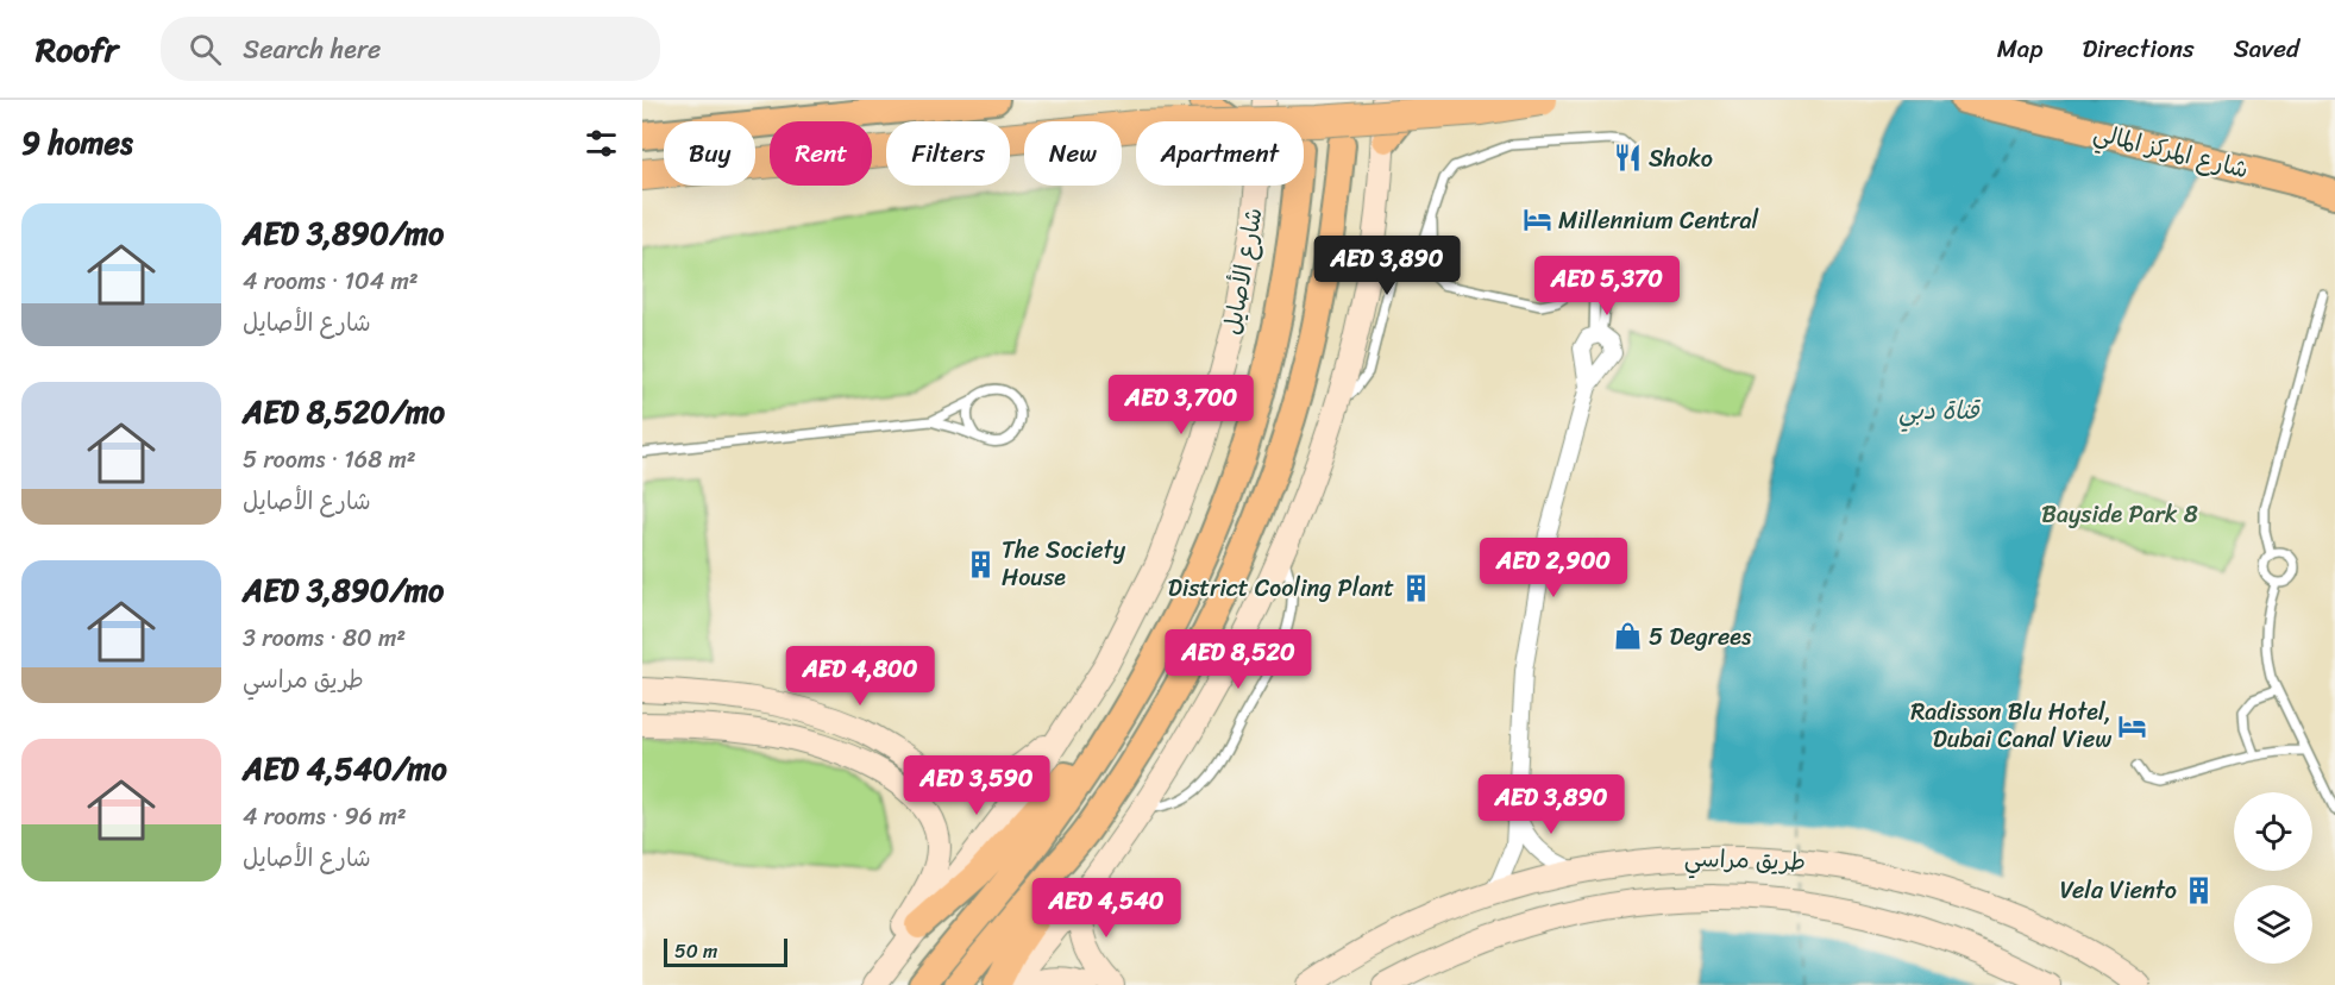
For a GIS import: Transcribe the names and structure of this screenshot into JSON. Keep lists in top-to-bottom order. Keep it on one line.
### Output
{"streets":{"main road":["شارع المركز المالي","شارع الأصايل"],"street":["طريق مراسي"]},"water":["قناة دبي"],"parks":["Bayside Park 8"],"places":{"restaurant":["Shoko"],"hotel":["Millennium Central","Radisson Blu Hotel, Dubai Canal View"],"building":["The Society House","District Cooling Plant","Vela Viento"],"shop":["5 Degrees"]},"scale_bar":"50 m","page":{"header":"Roofr","search":"Search here","nav":["Map","Directions","Saved"],"heading":"9 homes","chip":["Buy","Rent","Filters","New","Apartment"],"list":[{"name":"AED 3,890/mo","note":"4 rooms · 104 m² · شارع الأصايل"},{"name":"AED 8,520/mo","note":"5 rooms · 168 m² · شارع الأصايل"},{"name":"AED 3,890/mo","note":"3 rooms · 80 m² · طريق مراسي"},{"name":"AED 4,540/mo","note":"4 rooms · 96 m² · شارع الأصايل"}],"price":["AED 3,890","AED 5,370","AED 3,700","AED 2,900","AED 8,520","AED 4,800","AED 3,590","AED 3,890","AED 4,540"],"scale":"50 m"}}
